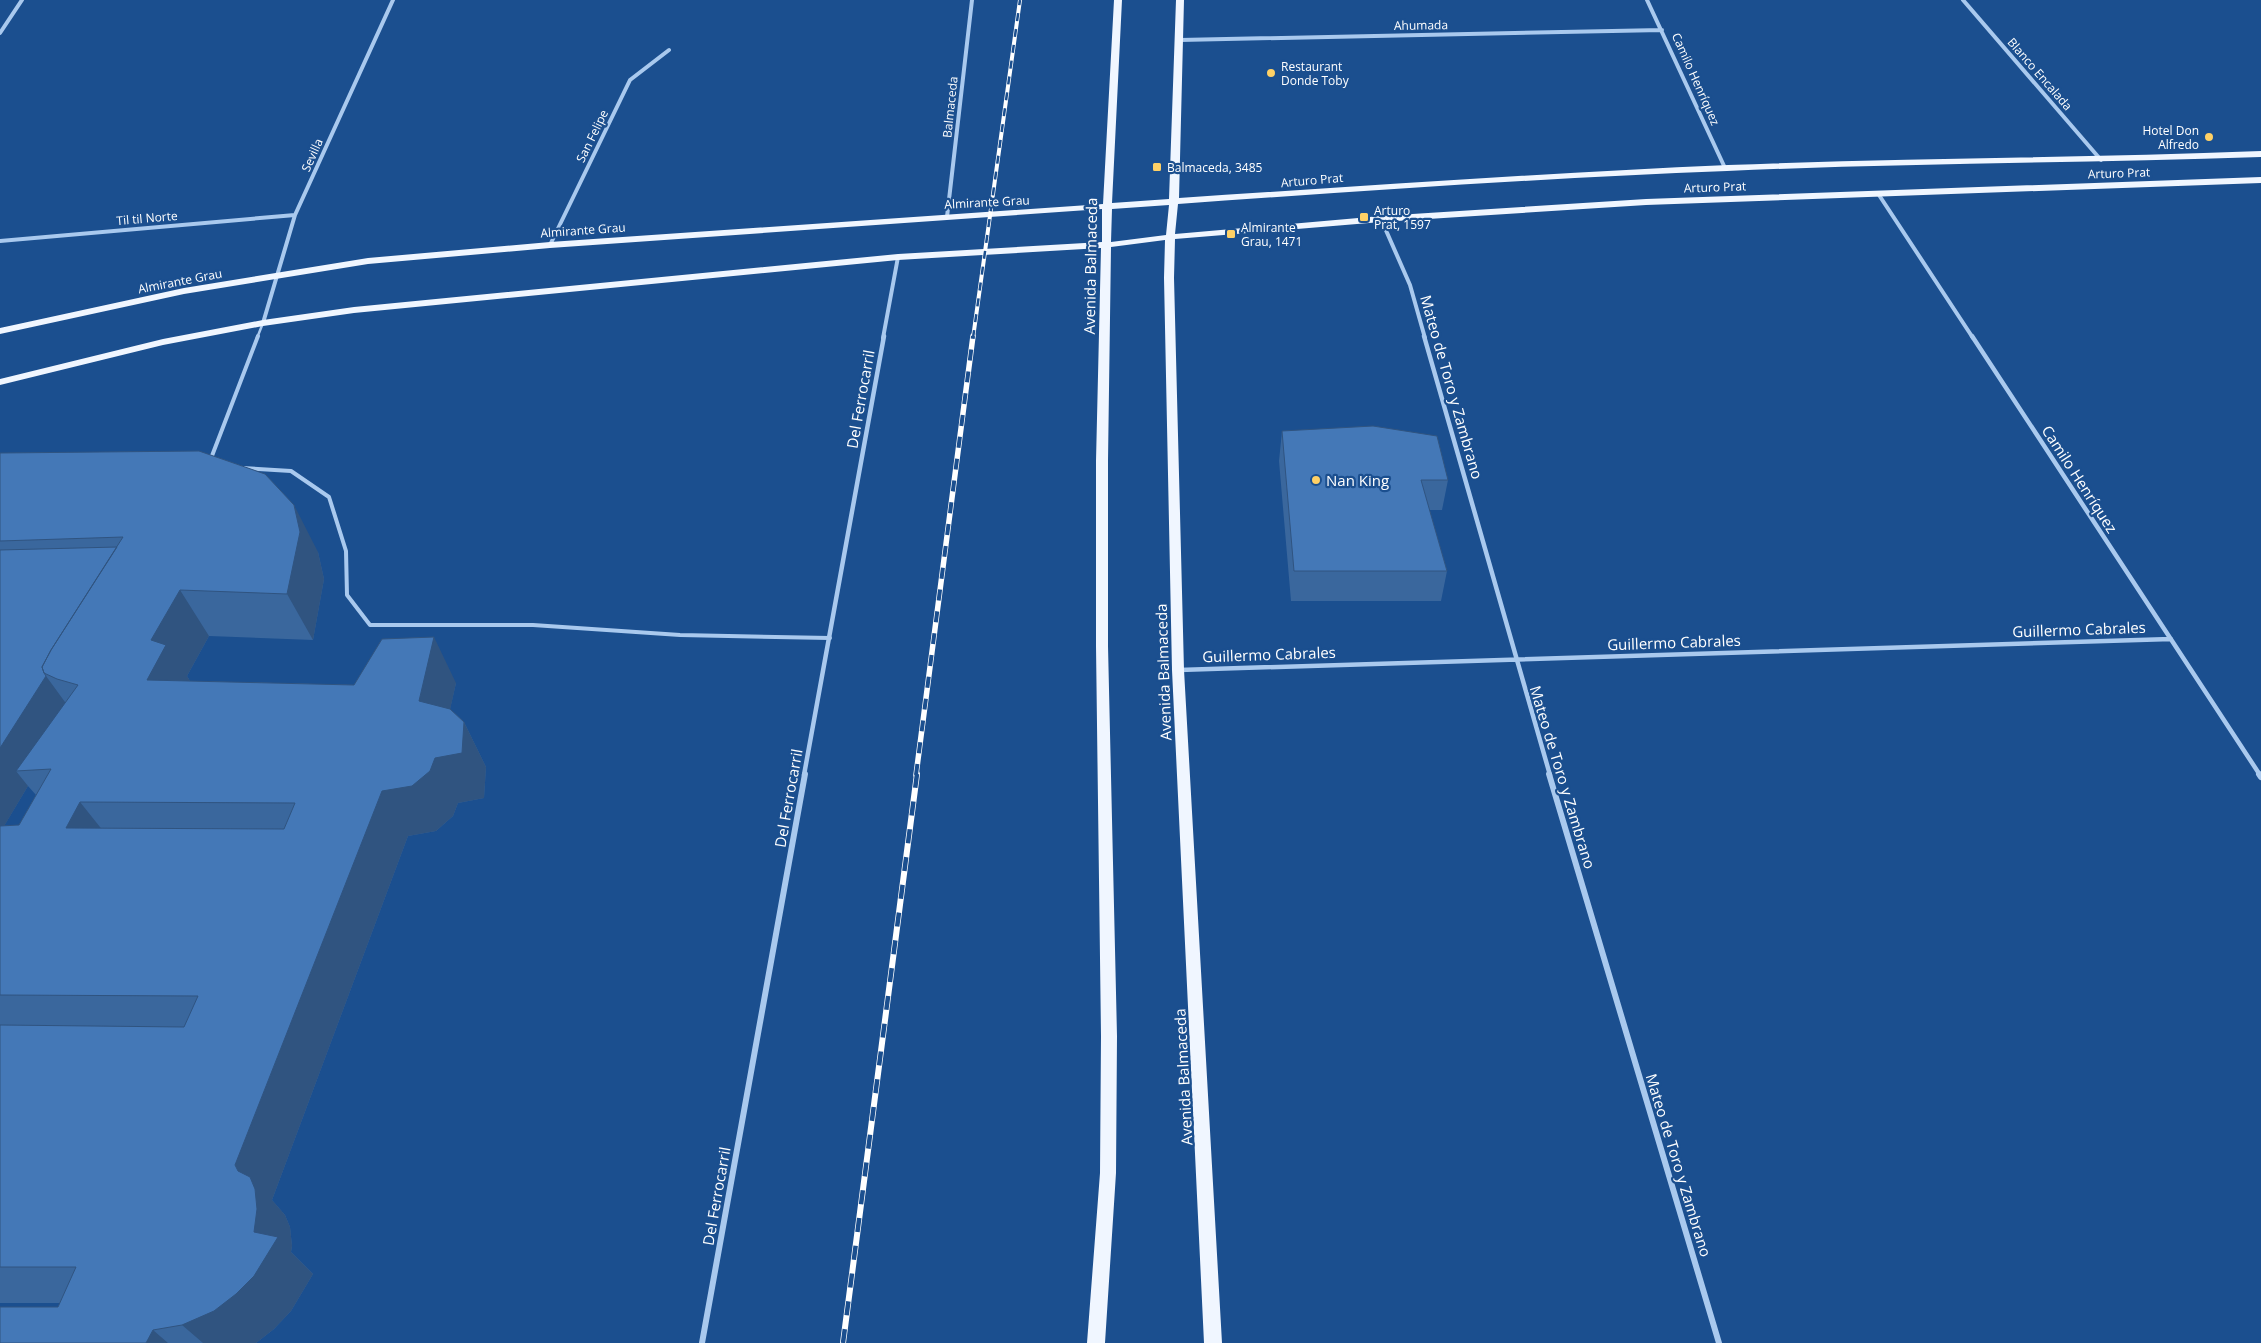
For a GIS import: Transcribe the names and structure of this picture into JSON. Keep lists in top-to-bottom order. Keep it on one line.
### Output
{"streets":{"main road":["Arturo Prat","Almirante Grau","Avenida Balmaceda"],"street":["Ahumada","Blanco Encalada","Camilo Henríquez","Balmaceda","San Felipe","Sevilla","Til til Norte","Mateo de Toro y Zambrano","Del Ferrocarril","Guillermo Cabrales"]},"crossings":[["Ahumada","Camilo Henríquez"],["Ahumada","Avenida Balmaceda"],["Blanco Encalada","Arturo Prat"],["Camilo Henríquez","Arturo Prat"],["Camilo Henríquez","Guillermo Cabrales"],["Balmaceda","Almirante Grau"],["San Felipe","Almirante Grau"],["Sevilla","Almirante Grau"],["Sevilla","Til til Norte"],["Arturo Prat","Almirante Grau"],["Arturo Prat","Avenida Balmaceda"],["Arturo Prat","Mateo de Toro y Zambrano"],["Almirante Grau","Avenida Balmaceda"],["Avenida Balmaceda","Guillermo Cabrales"],["Mateo de Toro y Zambrano","Guillermo Cabrales"]],"places":{"other":["Restaurant Donde Toby","Hotel Don Alfredo","Nan King"],"transit":["Balmaceda, 3485","Arturo Prat, 1597","Almirante Grau, 1471"]}}
